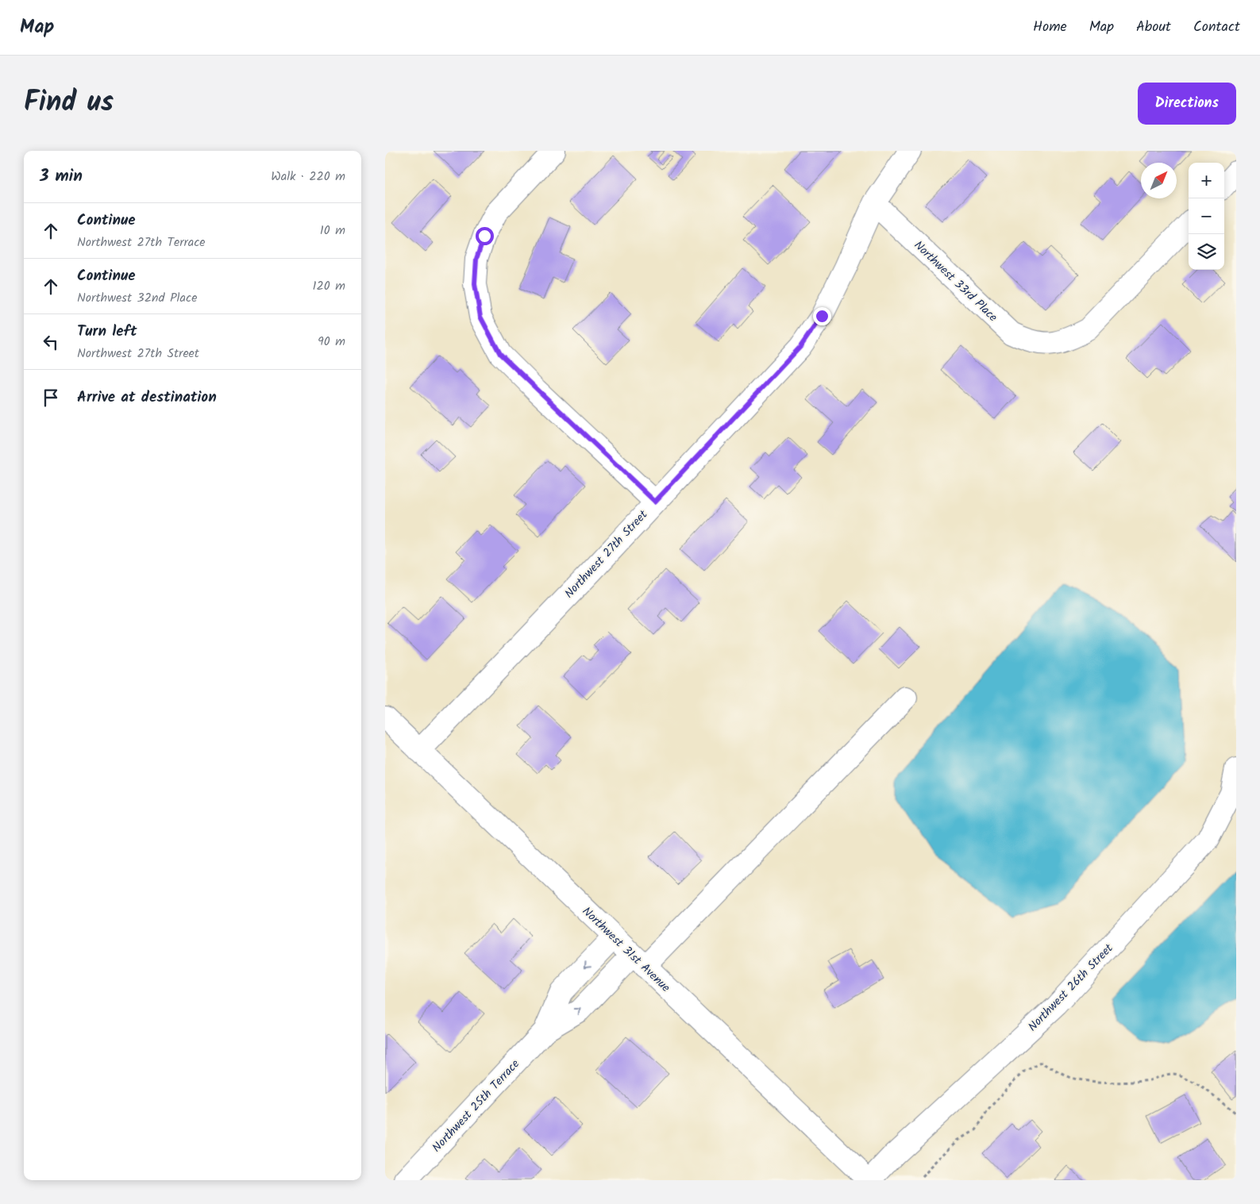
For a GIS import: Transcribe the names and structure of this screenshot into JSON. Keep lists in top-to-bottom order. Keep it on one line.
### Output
{"streets":{"street":["Northwest 33rd Place","Northwest 27th Street","Northwest 31st Avenue","Northwest 26th Street","Northwest 25th Terrace"]},"crossings":[["Northwest 33rd Place","Northwest 27th Street"],["Northwest 27th Street","Northwest 31st Avenue"],["Northwest 31st Avenue","Northwest 26th Street"],["Northwest 31st Avenue","Northwest 25th Terrace"]],"north":"top right","page":{"header":"Map","nav":["Home","Map","About","Contact"],"title":"Find us","buttons":"Directions","heading":["3 min","Walk · 220 m"],"map_buttons":["+","−"],"list":[["Continue","Northwest 27th Terrace","10 m"],["Continue","Northwest 32nd Place","120 m"],["Turn left","Northwest 27th Street","90 m"],"Arrive at destination"]}}
